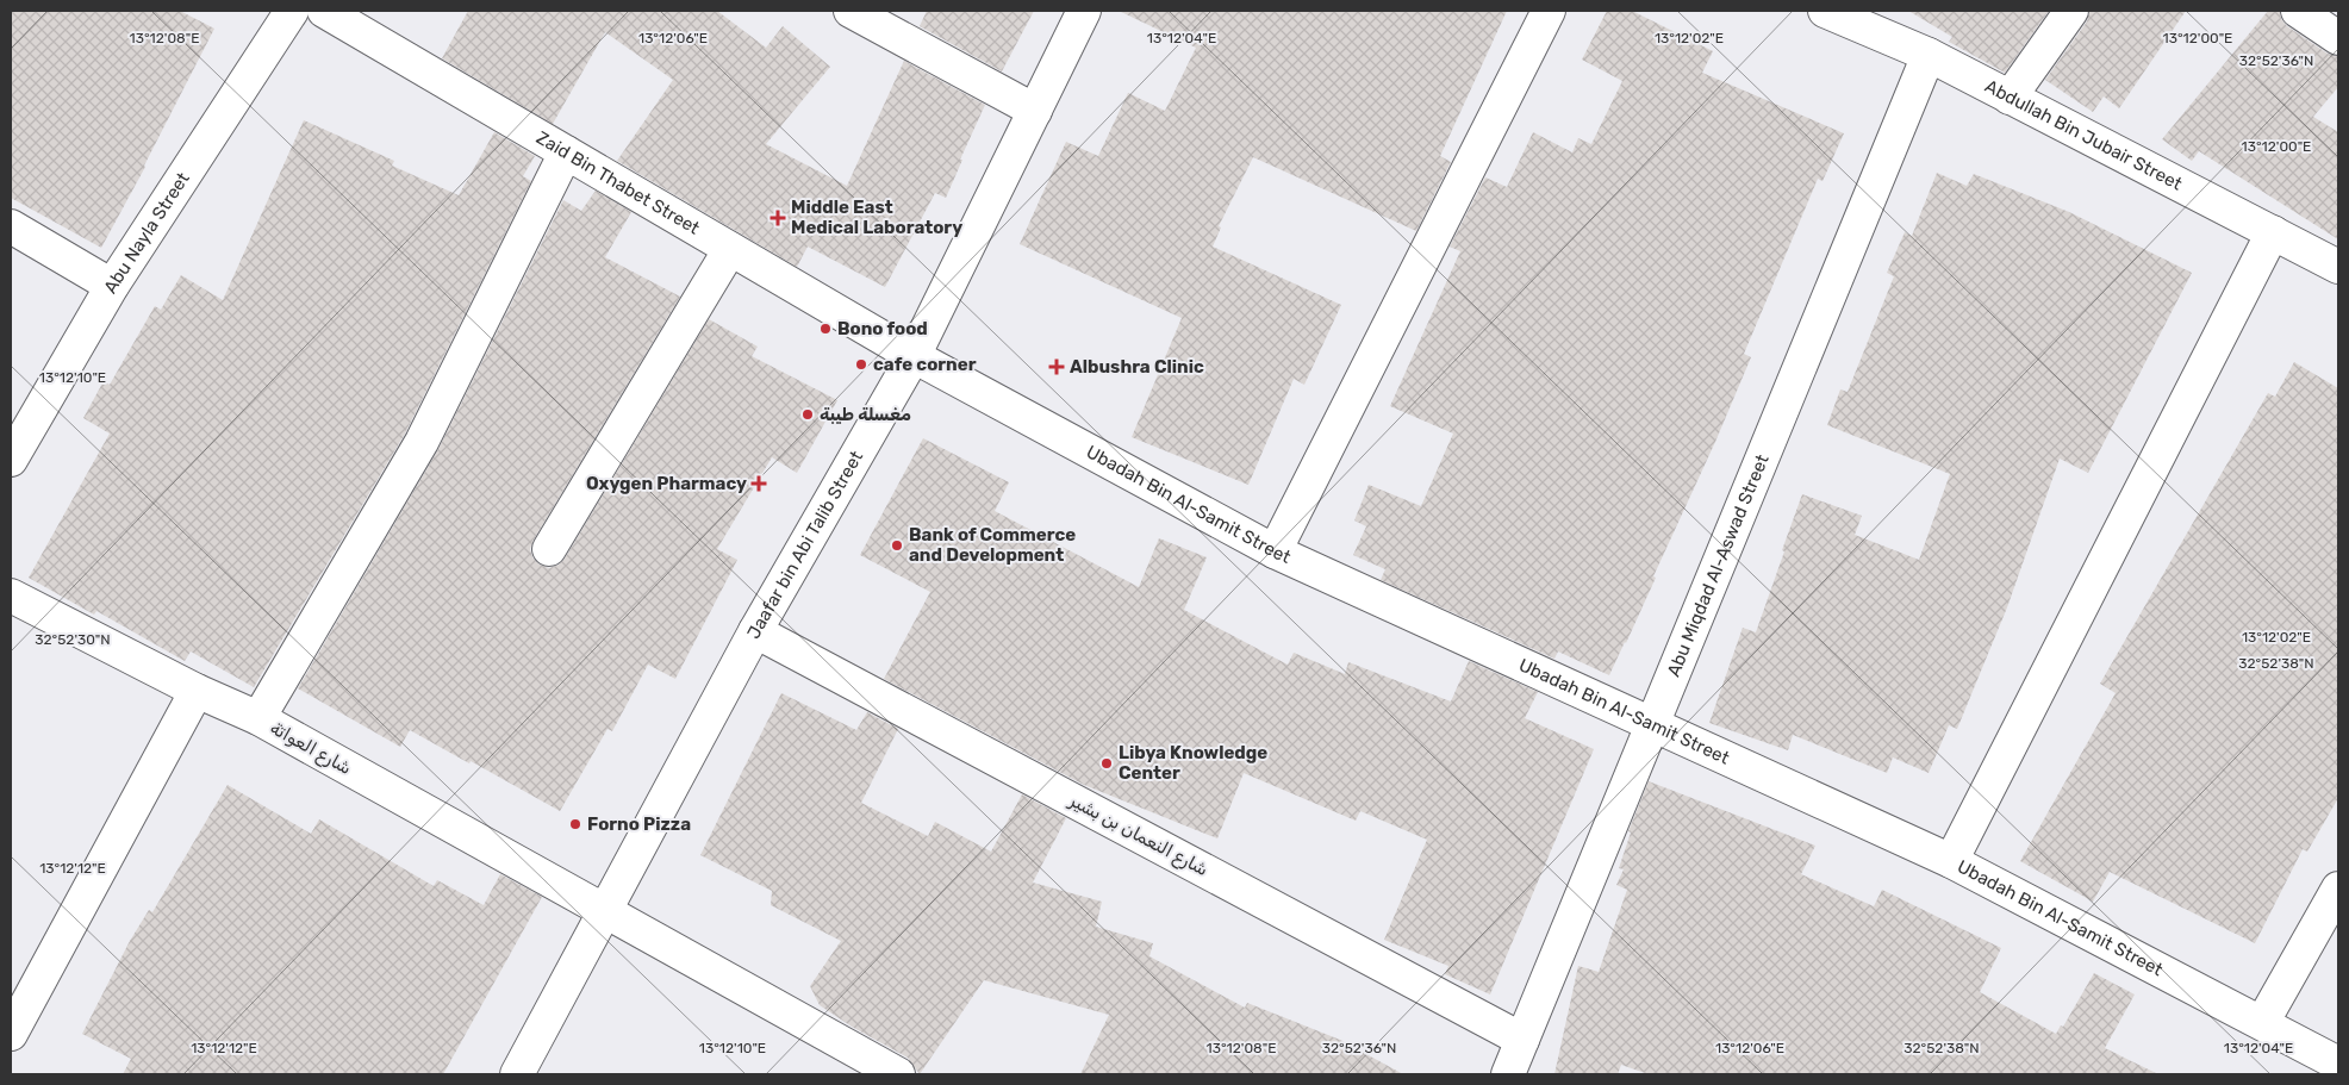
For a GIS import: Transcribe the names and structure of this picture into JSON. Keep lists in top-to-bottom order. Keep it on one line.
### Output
{"streets":{"street":["Abdullah Bin Jubair Street","Zaid Bin Thabet Street","Abu Nayla Street","Ubadah Bin Al-Samit Street","Jaafar bin Abi Talib Street","Abu Miqdad Al-Aswad Street","شارع العواتة","شارع النعمان بن بشير"]},"crossings":[["Abdullah Bin Jubair Street","Abu Miqdad Al-Aswad Street"],["Zaid Bin Thabet Street","Ubadah Bin Al-Samit Street"],["Zaid Bin Thabet Street","Jaafar bin Abi Talib Street"],["Ubadah Bin Al-Samit Street","Jaafar bin Abi Talib Street"],["Ubadah Bin Al-Samit Street","Abu Miqdad Al-Aswad Street"],["Jaafar bin Abi Talib Street","شارع العواتة"],["Jaafar bin Abi Talib Street","شارع النعمان بن بشير"],["Abu Miqdad Al-Aswad Street","شارع النعمان بن بشير"]],"places":{"health":["Middle East Medical Laboratory","Albushra Clinic","Oxygen Pharmacy"],"other":["Bono food","cafe corner","مغسلة طيبة","Bank of Commerce and Development","Libya Knowledge Center","Forno Pizza"]},"coordinates":["13°12'08\"E","13°12'04\"E","13°12'02\"E","13°12'06\"E","13°12'00\"E","32°52'36\"N","13°12'10\"E","32°52'30\"N","32°52'38\"N","13°12'12\"E"]}
